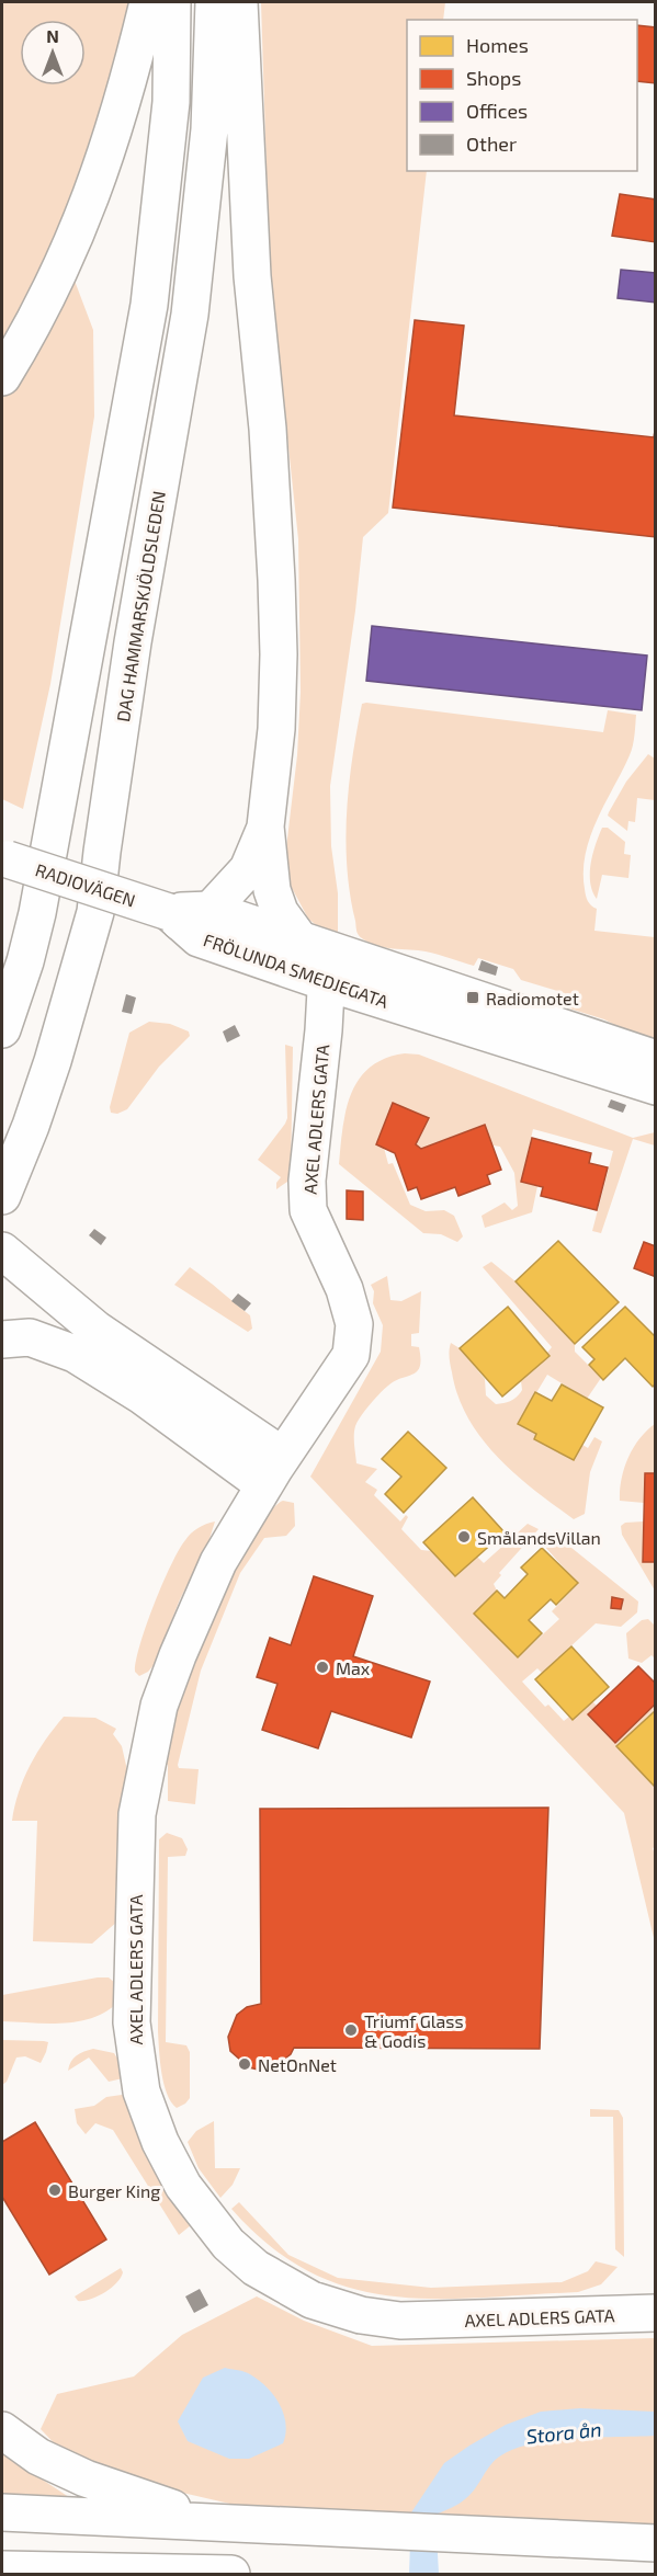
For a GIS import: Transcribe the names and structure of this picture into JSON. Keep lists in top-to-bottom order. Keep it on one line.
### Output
{"streets":{"main road":["DAG HAMMARSKJÖLDSLEDEN","RADIOVÄGEN","FRÖLUNDA SMEDJEGATA","AXEL ADLERS GATA"]},"crossings":[["RADIOVÄGEN","FRÖLUNDA SMEDJEGATA"],["FRÖLUNDA SMEDJEGATA","AXEL ADLERS GATA"]],"water":["Stora ån"],"places":{"transit":["Radiomotet"],"other":["SmålandsVillan","Max","Triumf Glass & Godis","NetOnNet","Burger King"]},"legend":["Homes","Shops","Offices","Other"],"north":"top"}
